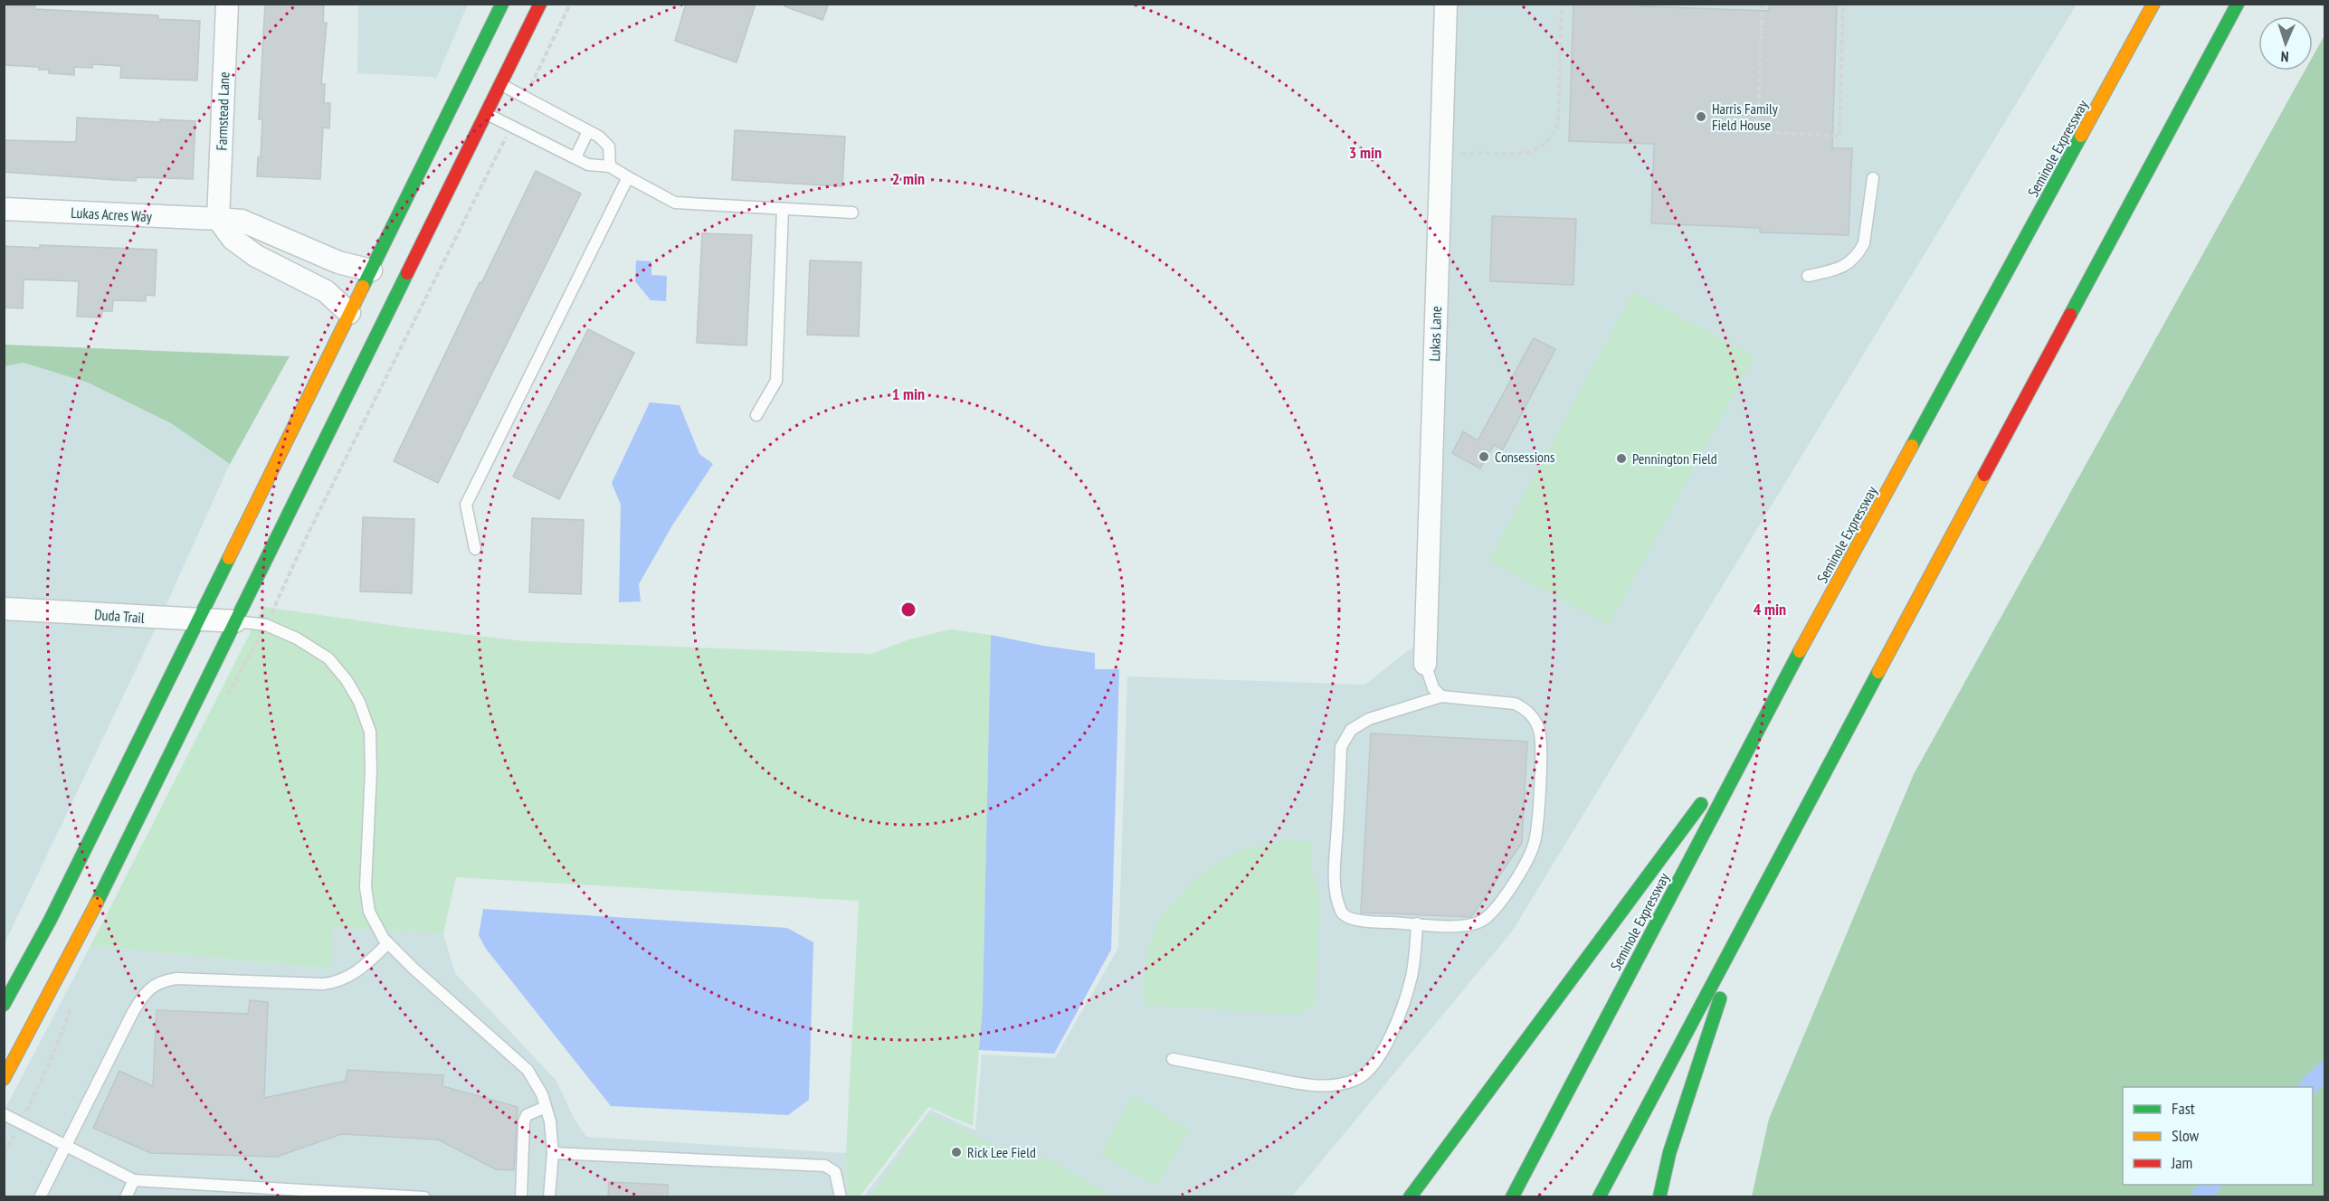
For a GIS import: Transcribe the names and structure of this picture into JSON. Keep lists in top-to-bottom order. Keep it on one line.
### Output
{"streets":{"main road":["Seminole Expressway"],"street":["Farmstead Lane","Lukas Acres Way","Lukas Lane","Duda Trail"]},"crossings":[["Farmstead Lane","Lukas Acres Way"]],"places":["Harris Family Field House","Consessions","Pennington Field","Rick Lee Field"],"legend":["Fast","Slow","Jam"],"north":"bottom","rings":["3 min","2 min","1 min","4 min"]}
